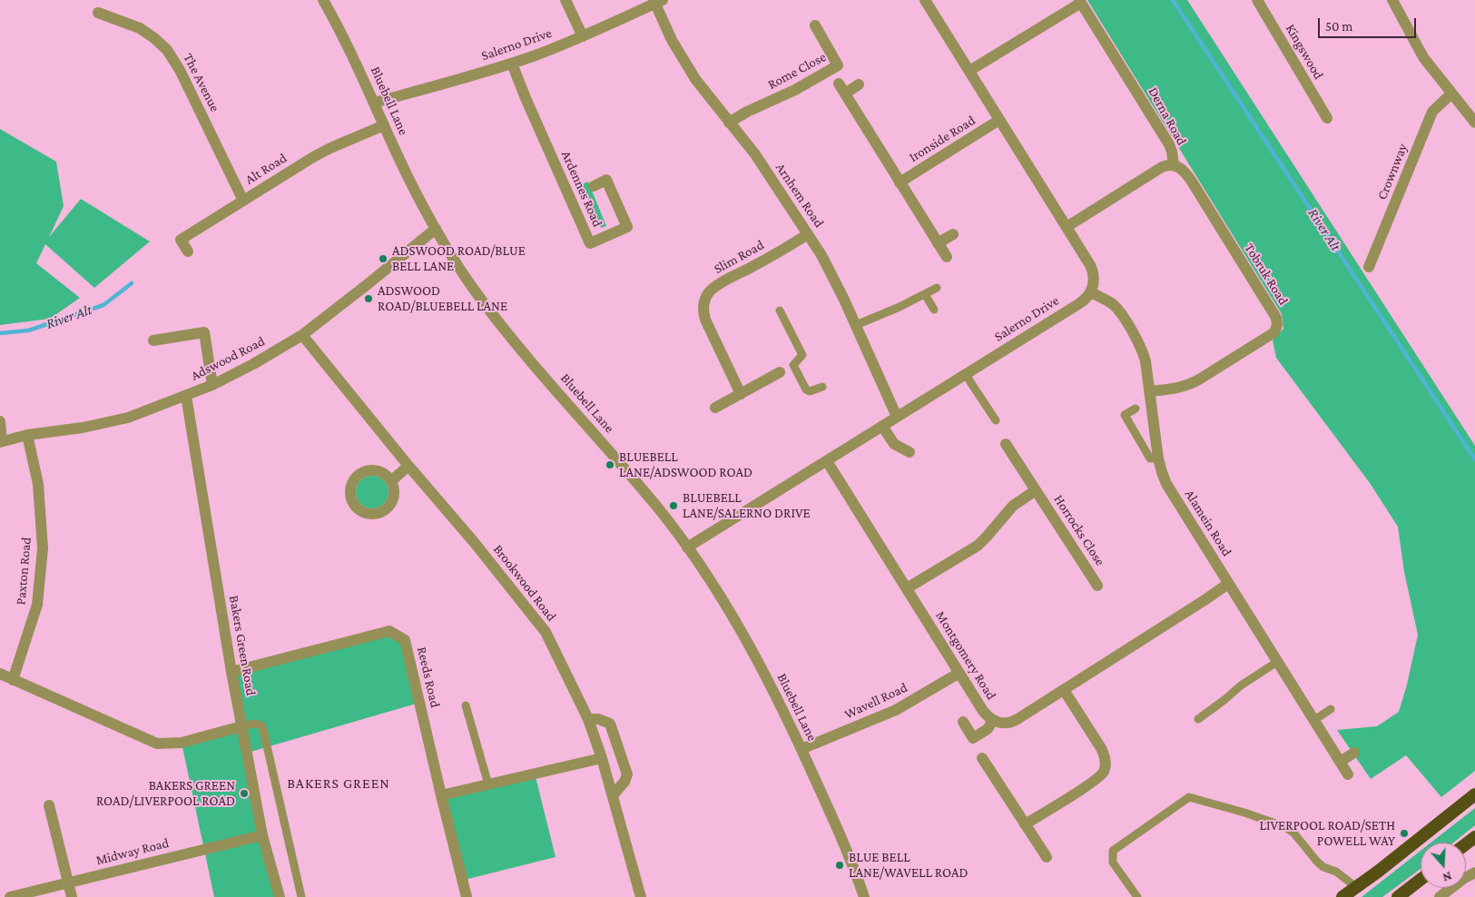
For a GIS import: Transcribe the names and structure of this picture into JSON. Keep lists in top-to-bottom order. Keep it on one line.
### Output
{"streets":{"street":["Salerno Drive","Kingswood","Rome Close","The Avenue","Bluebell Lane","Derna Road","Ironside Road","Alt Road","Crownway","Ardennes Road","Arnhem Road","Slim Road","Tobruk Road","Adswood Road","Alamein Road","Horrocks Close","Paxton Road","Brookwood Road","Bakers Green Road","Montgomery Road","Reeds Road","Wavell Road","Midway Road"]},"crossings":[["Salerno Drive","Bluebell Lane"],["Salerno Drive","Ardennes Road"],["Salerno Drive","Arnhem Road"],["Salerno Drive","Alamein Road"],["Salerno Drive","Montgomery Road"],["Rome Close","Arnhem Road"],["The Avenue","Alt Road"],["Bluebell Lane","Alt Road"],["Bluebell Lane","Adswood Road"],["Bluebell Lane","Wavell Road"],["Derna Road","Tobruk Road"],["Arnhem Road","Slim Road"],["Tobruk Road","Alamein Road"],["Adswood Road","Paxton Road"],["Adswood Road","Brookwood Road"],["Adswood Road","Bakers Green Road"],["Alamein Road","Montgomery Road"],["Horrocks Close","Montgomery Road"],["Bakers Green Road","Reeds Road"],["Bakers Green Road","Midway Road"],["Montgomery Road","Wavell Road"]],"districts":["BAKERS GREEN"],"water":["River Alt"],"places":["ADSWOOD ROAD/BLUE BELL LANE","ADSWOOD ROAD/BLUEBELL LANE","BLUEBELL LANE/ADSWOOD ROAD","BLUEBELL LANE/SALERNO DRIVE","BAKERS GREEN ROAD/LIVERPOOL ROAD","LIVERPOOL ROAD/SETH POWELL WAY","BLUE BELL LANE/WAVELL ROAD"],"scale_bar":"50 m","north":"bottom"}
